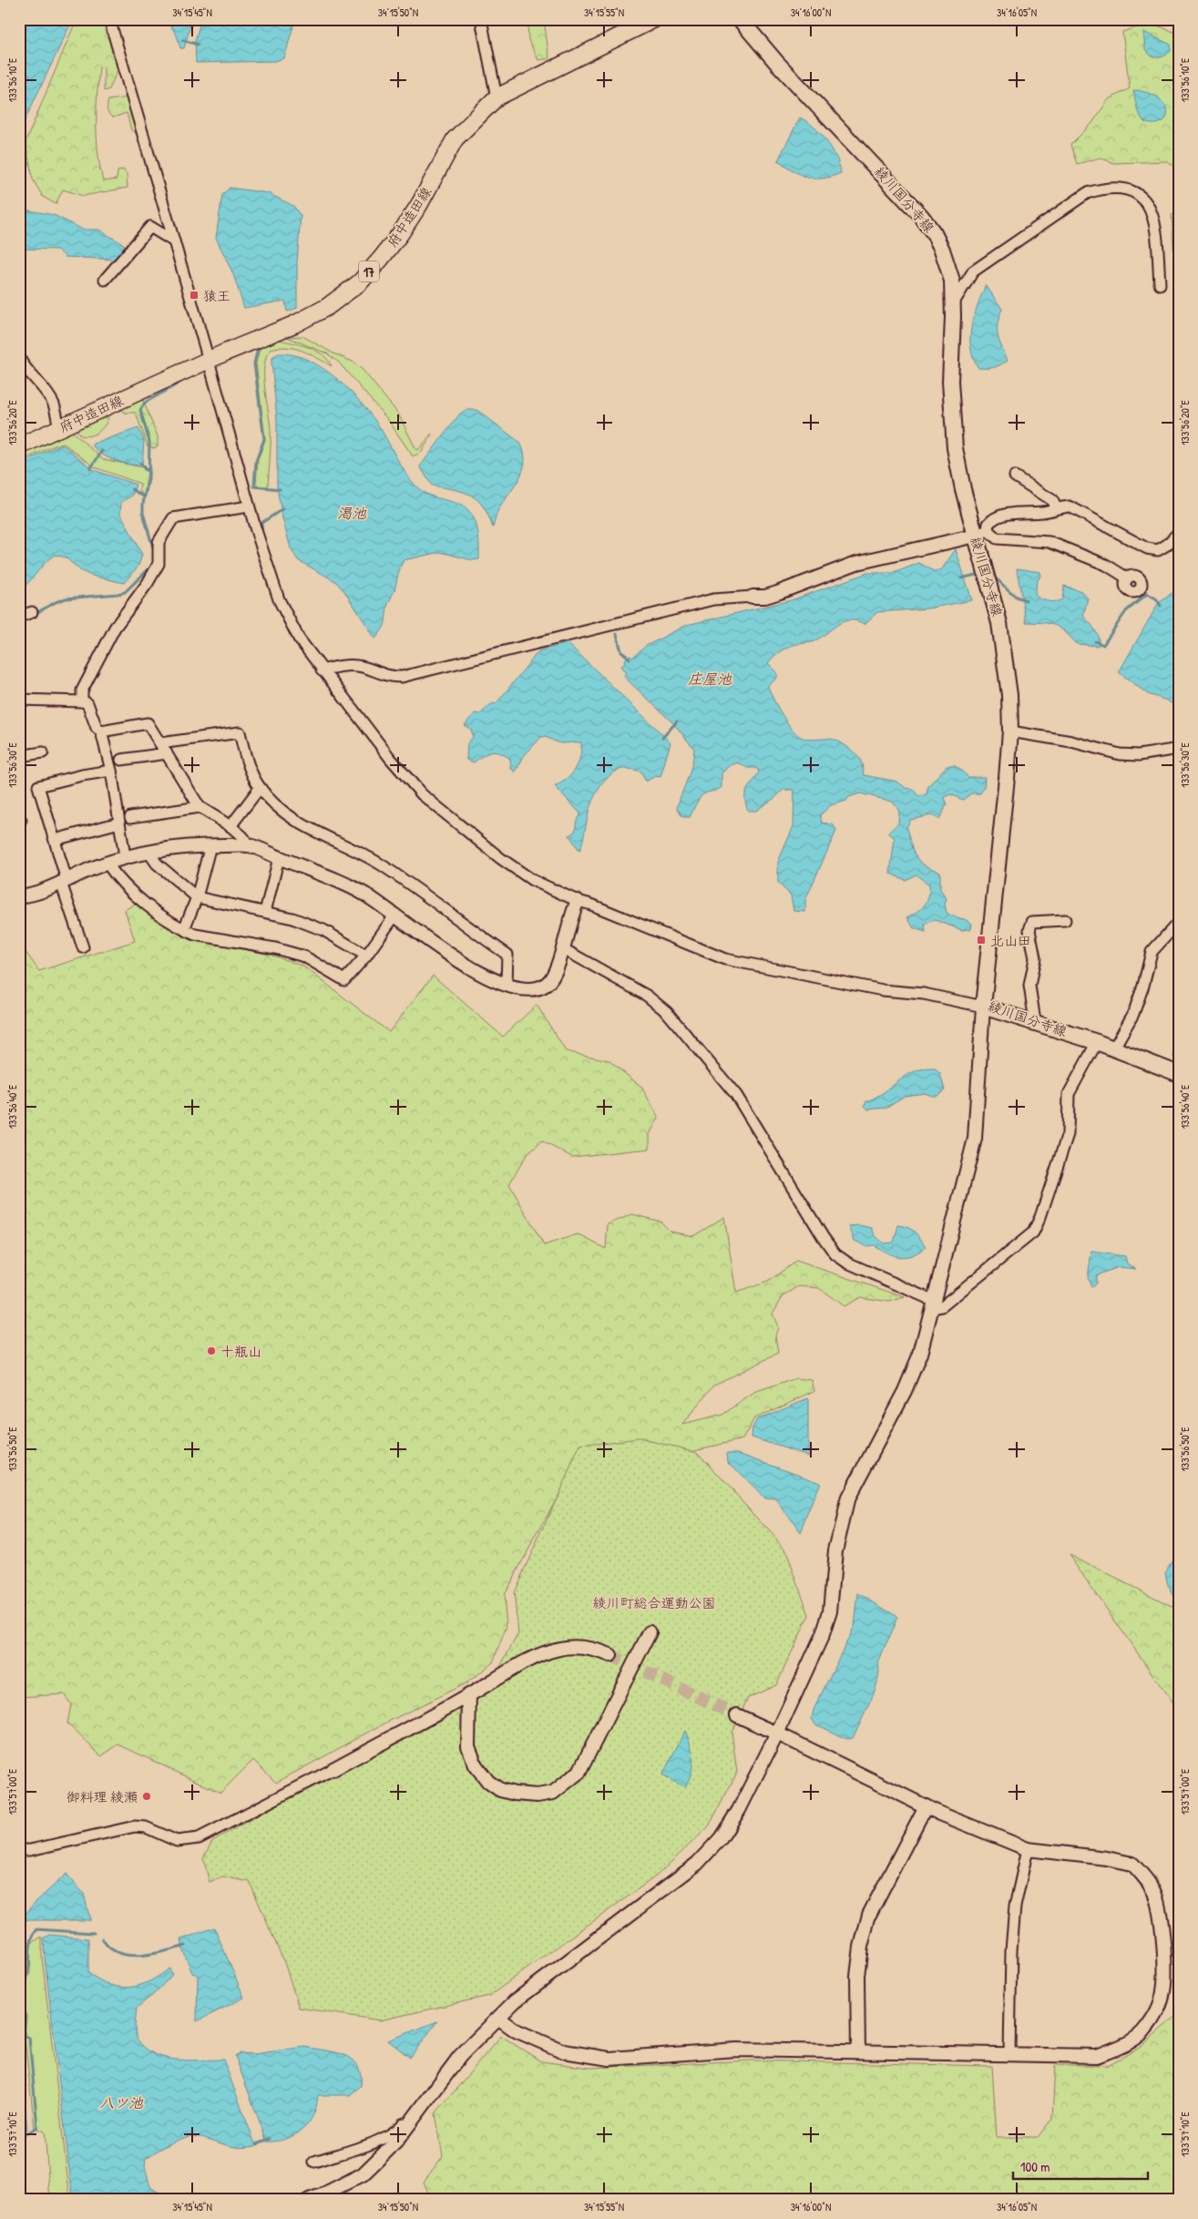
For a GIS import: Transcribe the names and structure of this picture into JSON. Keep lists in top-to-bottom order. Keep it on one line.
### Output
{"streets":{"main road":["綾川国分寺線","府中造田線","17"]},"water":["渇池","庄屋池","八ツ池"],"parks":["綾川町総合運動公園"],"places":{"transit":["猿王","北山田"],"other":["十瓶山","御料理 綾瀬"]},"scale_bar":"100 m","coordinates":["34°15'45\"N","34°15'50\"N","34°15'55\"N","34°16'00\"N","34°16'05\"N","133°56'10\"E","133°56'20\"E","133°56'30\"E","133°56'40\"E","133°56'50\"E","133°57'00\"E","133°57'10\"E"]}
